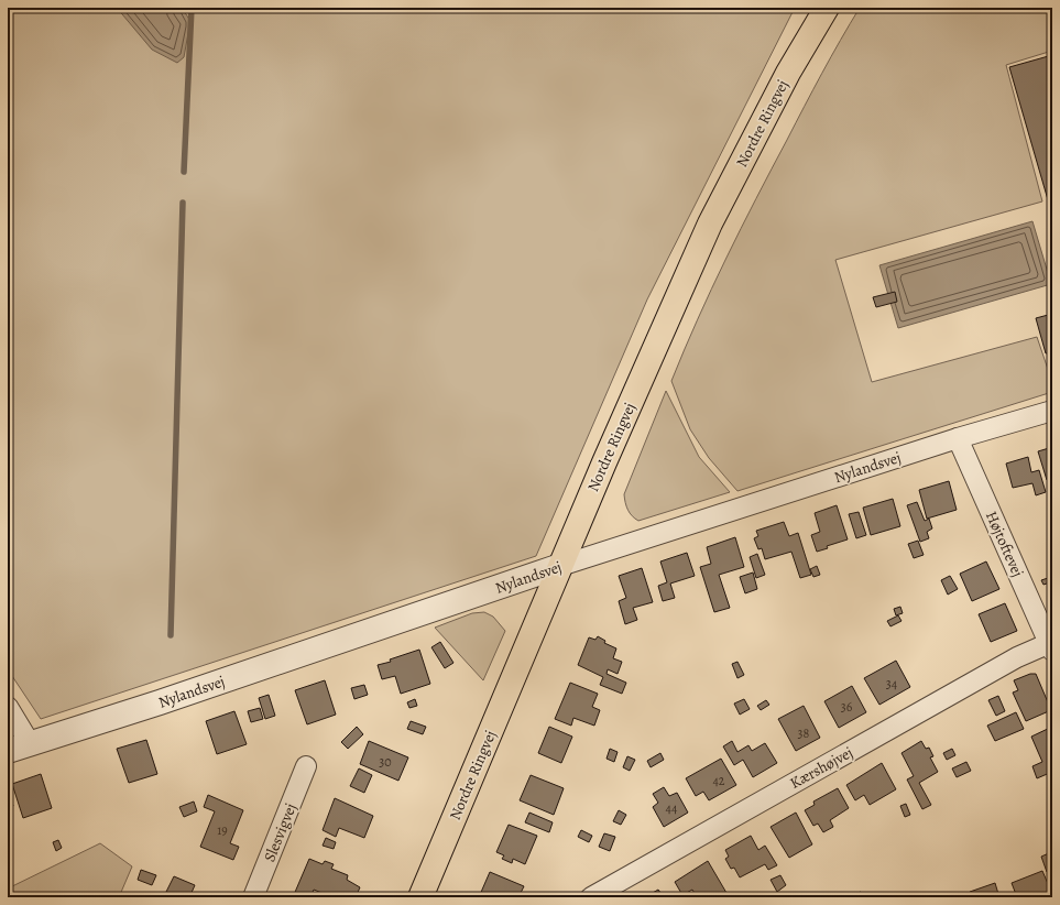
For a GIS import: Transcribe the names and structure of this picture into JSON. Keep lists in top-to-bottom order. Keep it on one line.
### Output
{"streets":{"main road":["Nordre Ringvej"],"street":["Nylandsvej","Højtoftevej","Kærshøjvej","Slesvigvej"]},"crossings":[["Nordre Ringvej","Nylandsvej"],["Nylandsvej","Højtoftevej"],["Højtoftevej","Kærshøjvej"]],"house_numbers":["34","36","38","30","42","44","19"]}
